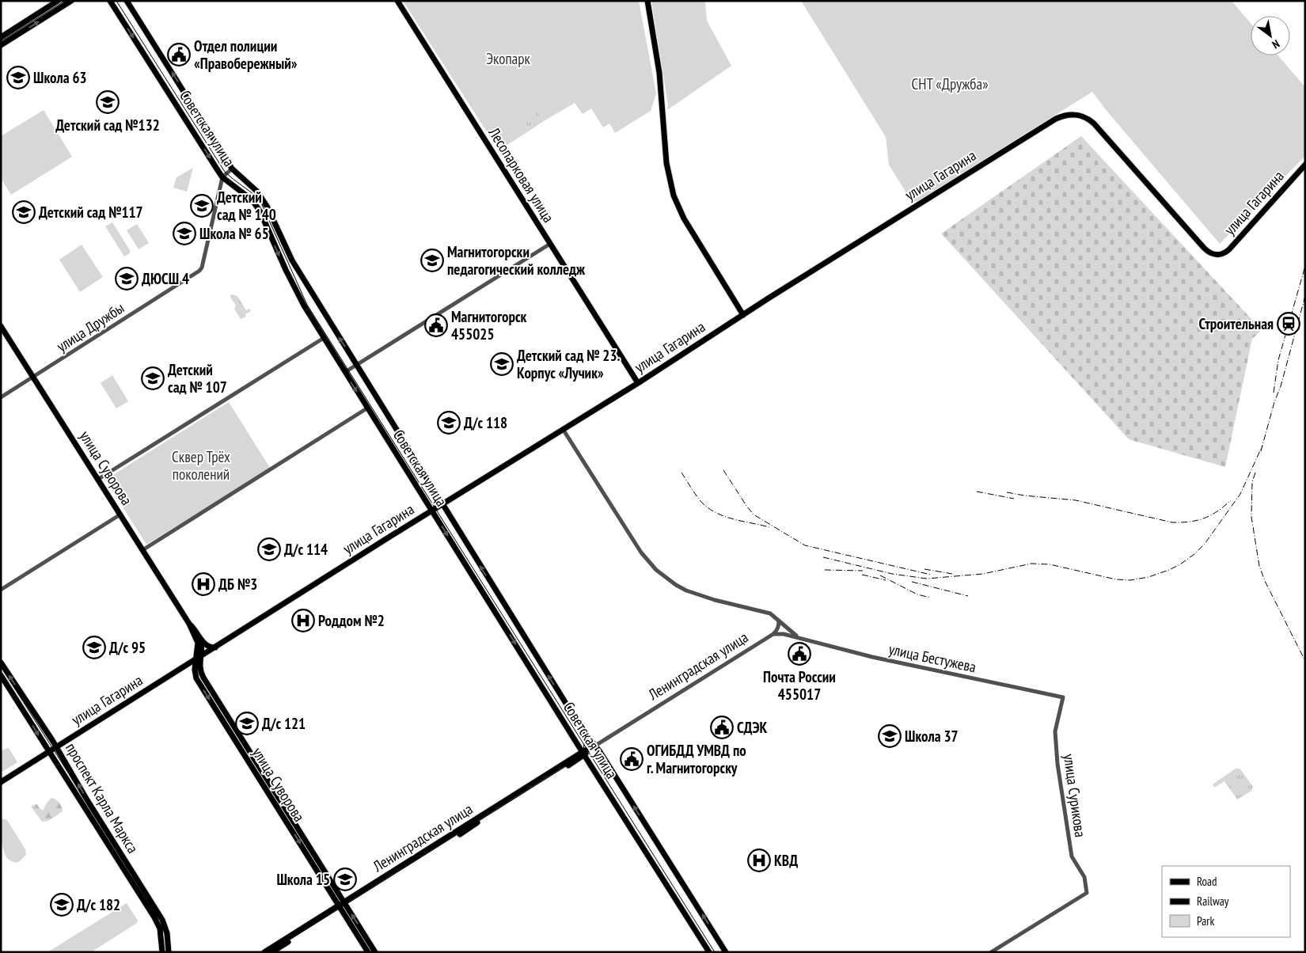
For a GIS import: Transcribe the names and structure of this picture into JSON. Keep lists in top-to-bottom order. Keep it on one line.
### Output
{"streets":{"main road":["Советская улица","Лесопарковая улица","улица Гагарина","улица Суворова","Ленинградская улица","проспект Карла Маркса"],"street":["улица Дружбы","улица Бестужева","улица Сурикова"]},"crossings":[["Советская улица","улица Гагарина"],["Советская улица","улица Дружбы"],["Советская улица","Ленинградская улица"],["Лесопарковая улица","улица Гагарина"],["улица Гагарина","улица Суворова"],["улица Гагарина","проспект Карла Маркса"],["улица Дружбы","улица Суворова"],["улица Суворова","Ленинградская улица"],["улица Бестужева","улица Сурикова"]],"parks":["Экопарк","СНТ «Дружба»","Сквер Трёх поколений"],"places":{"public building":["Отдел полиции «Правобережный»","Магнитогорск 455025","Почта России 455017","СДЭК","ОГИБДД УМВД по г. Магнитогорску"],"school or university":["Школа 63","Детский сад №132","Детский сад № 140","Детский сад №117","Школа № 65","Магнитогорски педагогический колледж","ДЮСШ 4","Детский сад № 23. Корпус «Лучик»","Детский сад № 107","Д/с 118","Д/с 114","Д/с 95","Д/с 121","Школа 37","Школа 15","Д/с 182"],"station":["Строительная"],"hospital":["ДБ №3","Роддом №2","КВД"]},"legend":["Road","Railway","Park"],"north":"bottom right"}
